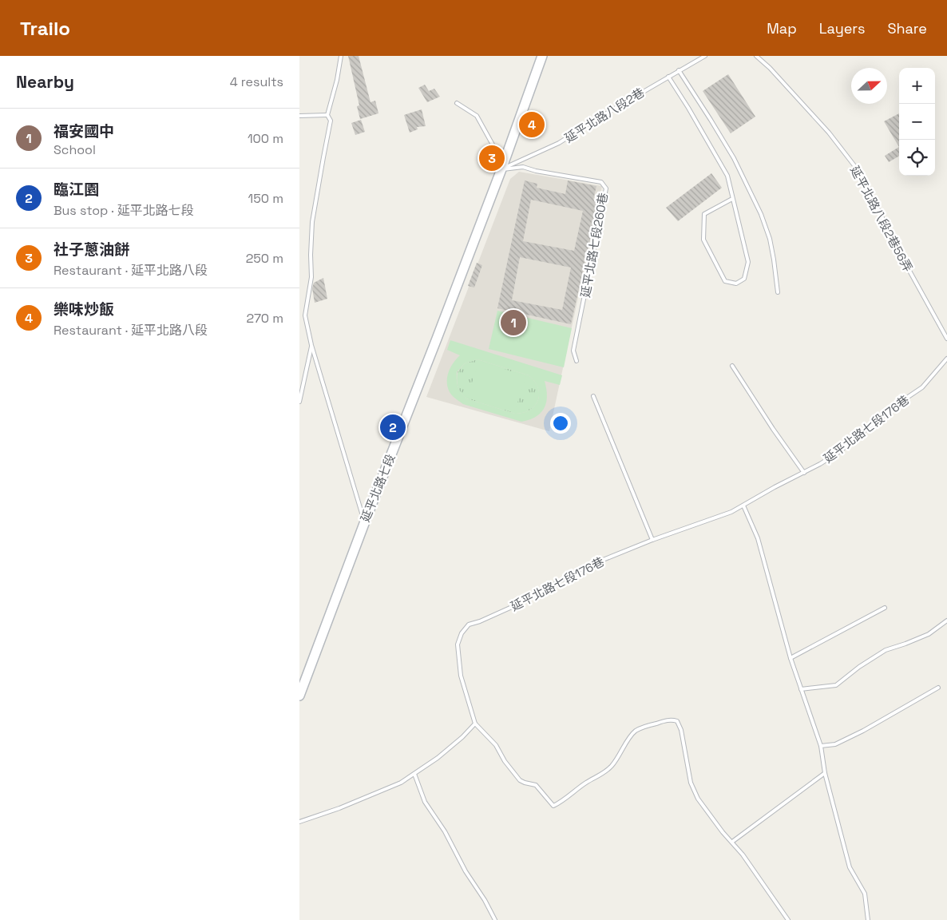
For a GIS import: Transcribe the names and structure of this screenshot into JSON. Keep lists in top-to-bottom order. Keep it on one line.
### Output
{"streets":{"street":["延平北路七段"],"lane":["延平北路八段2巷","延平北路八段2巷56弄","延平北路七段260巷","延平北路七段176巷"]},"crossings":[["延平北路八段2巷","延平北路七段260巷"],["延平北路八段2巷","延平北路七段"],["延平北路七段260巷","延平北路七段"]],"north":"right","page":{"header":"Trailo","nav":["Map","Layers","Share"],"heading":["Nearby","4 results"],"map_buttons":["+","−"],"list":[{"mark":"1","name":"福安國中","note":"School","value":"100 m"},{"mark":"2","name":"臨江園","note":"Bus stop · 延平北路七段","value":"150 m"},{"mark":"3","name":"社子蔥油餅","note":"Restaurant · 延平北路八段","value":"250 m"},{"mark":"4","name":"樂味炒飯","note":"Restaurant · 延平北路八段","value":"270 m"}],"pins":["4","3","1","2"]}}
